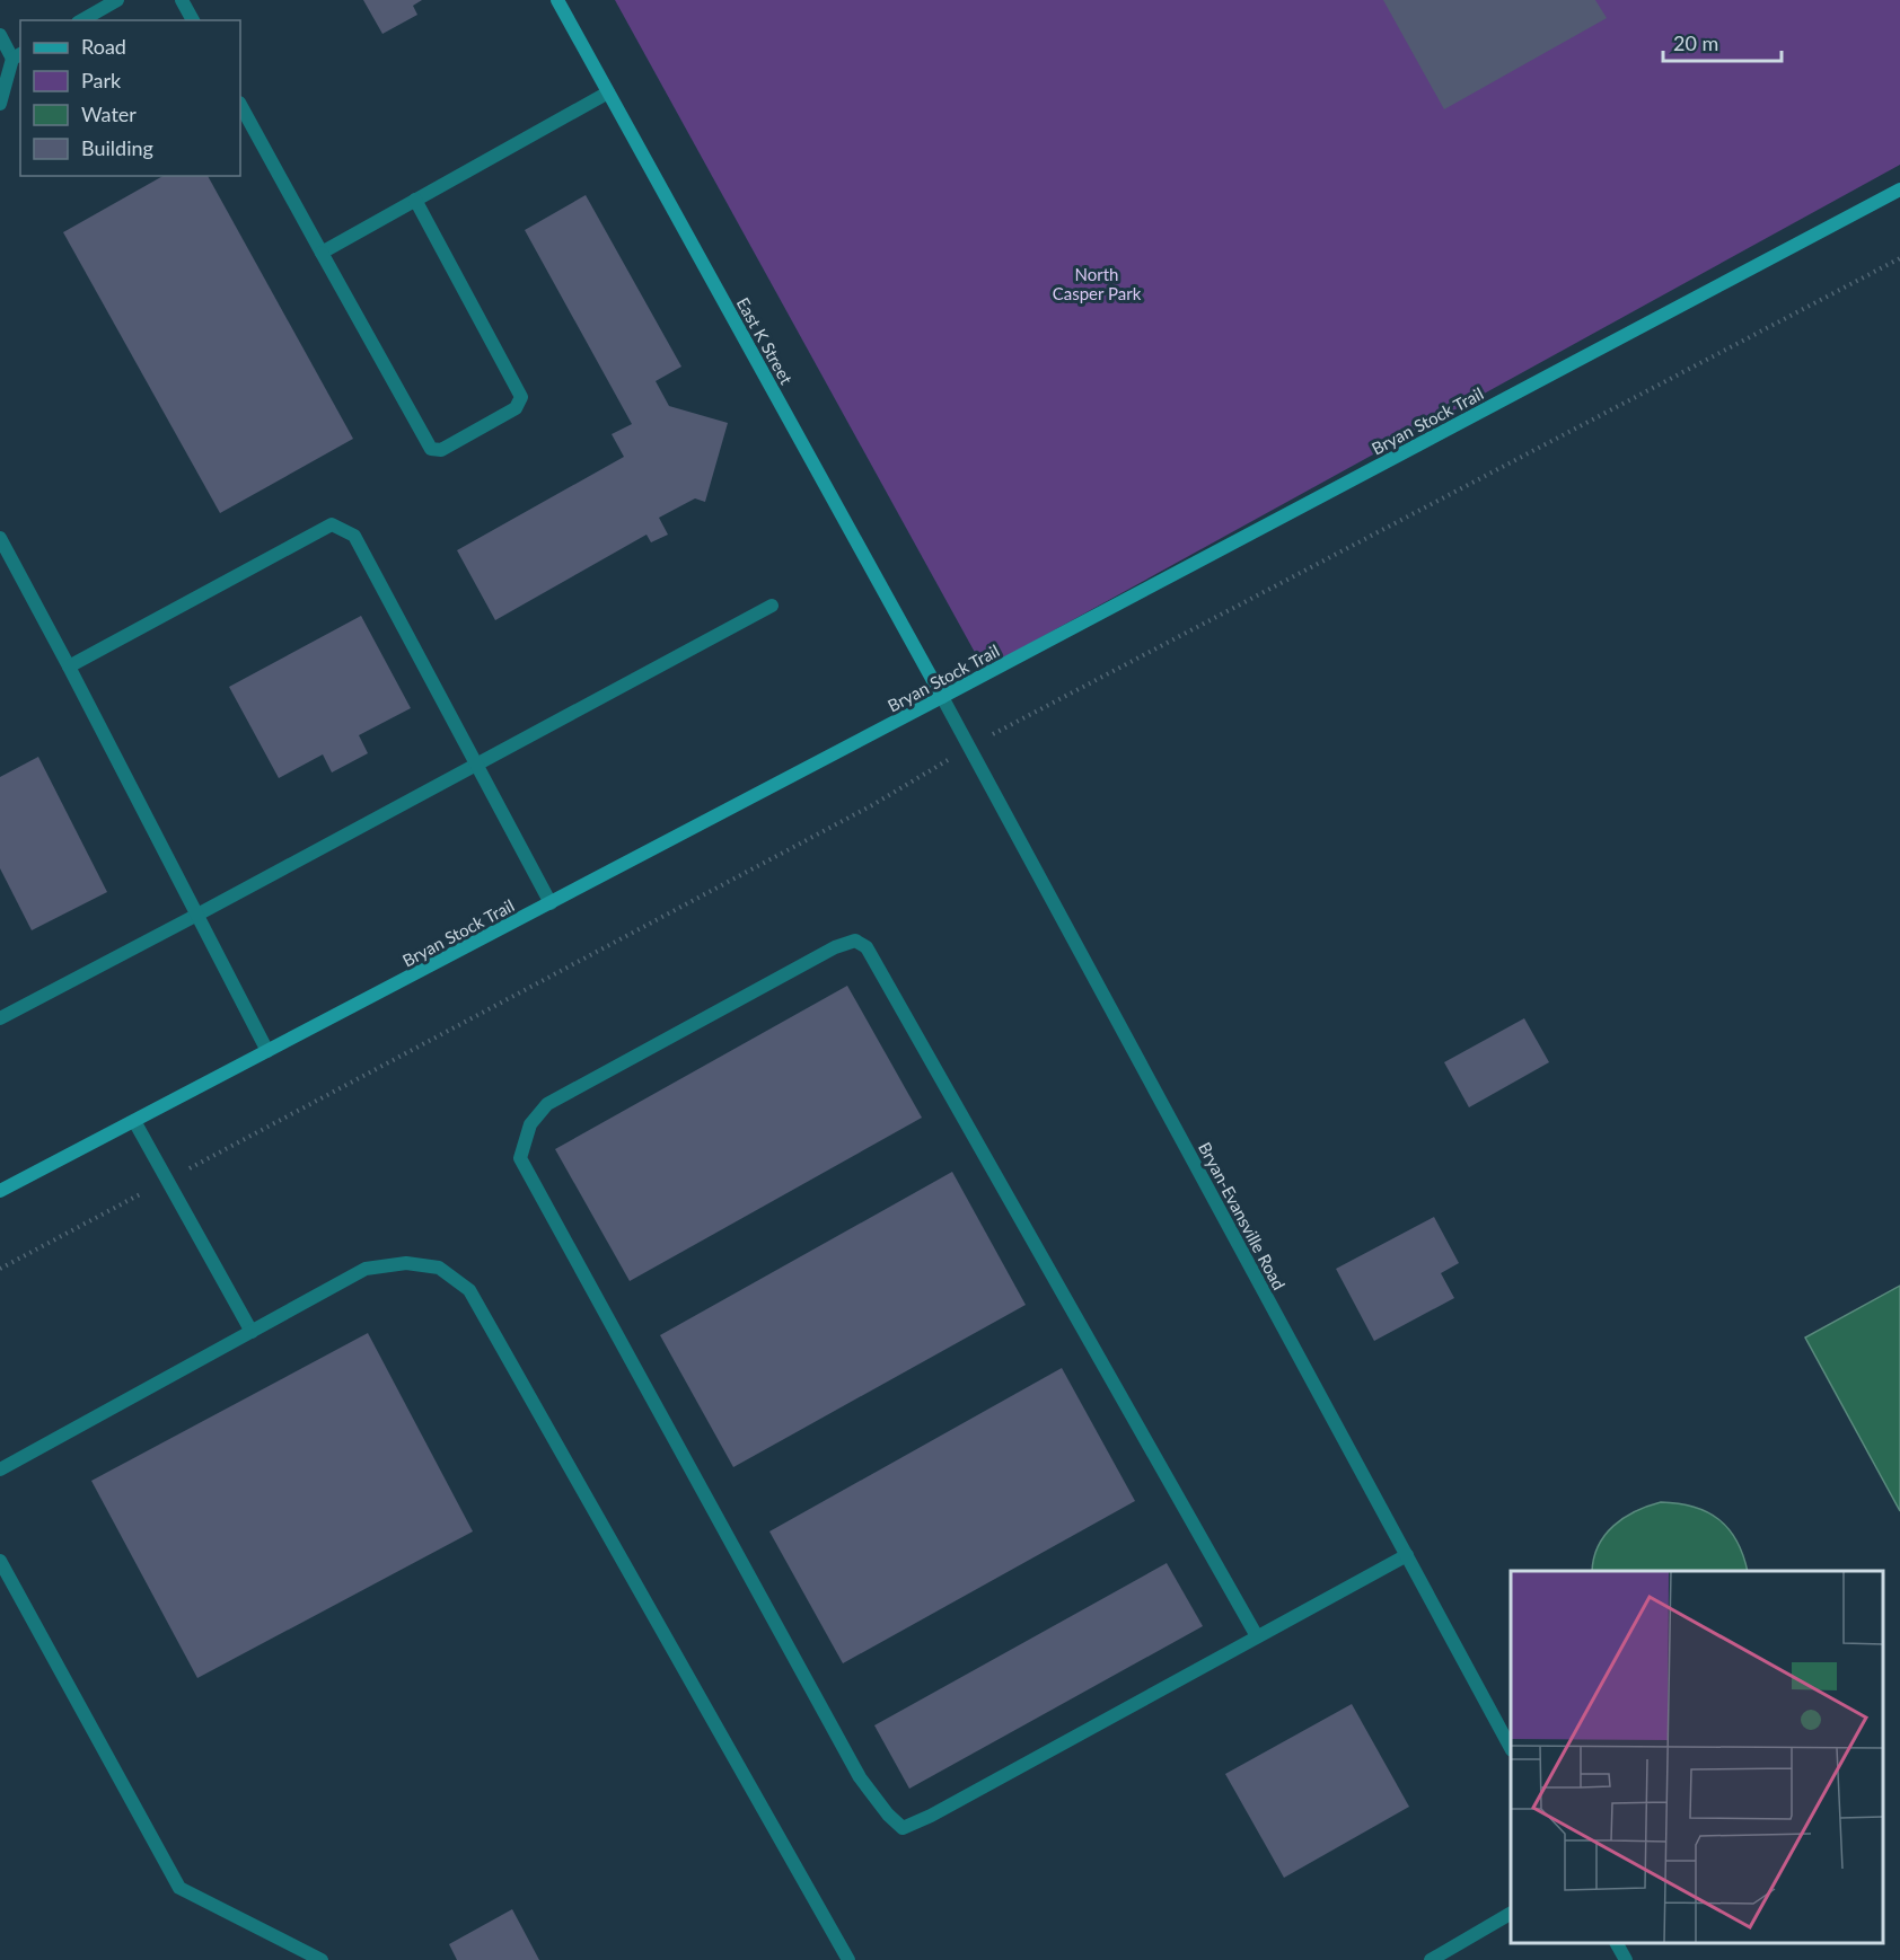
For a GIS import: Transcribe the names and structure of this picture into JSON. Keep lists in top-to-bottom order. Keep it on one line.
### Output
{"streets":{"main road":["East K Street","Bryan Stock Trail"],"street":["Bryan-Evansville Road"]},"crossings":[["East K Street","Bryan Stock Trail"],["East K Street","Bryan-Evansville Road"],["Bryan Stock Trail","Bryan-Evansville Road"]],"parks":["North Casper Park"],"legend":["Road","Park","Water","Building"],"scale_bar":"20 m"}
